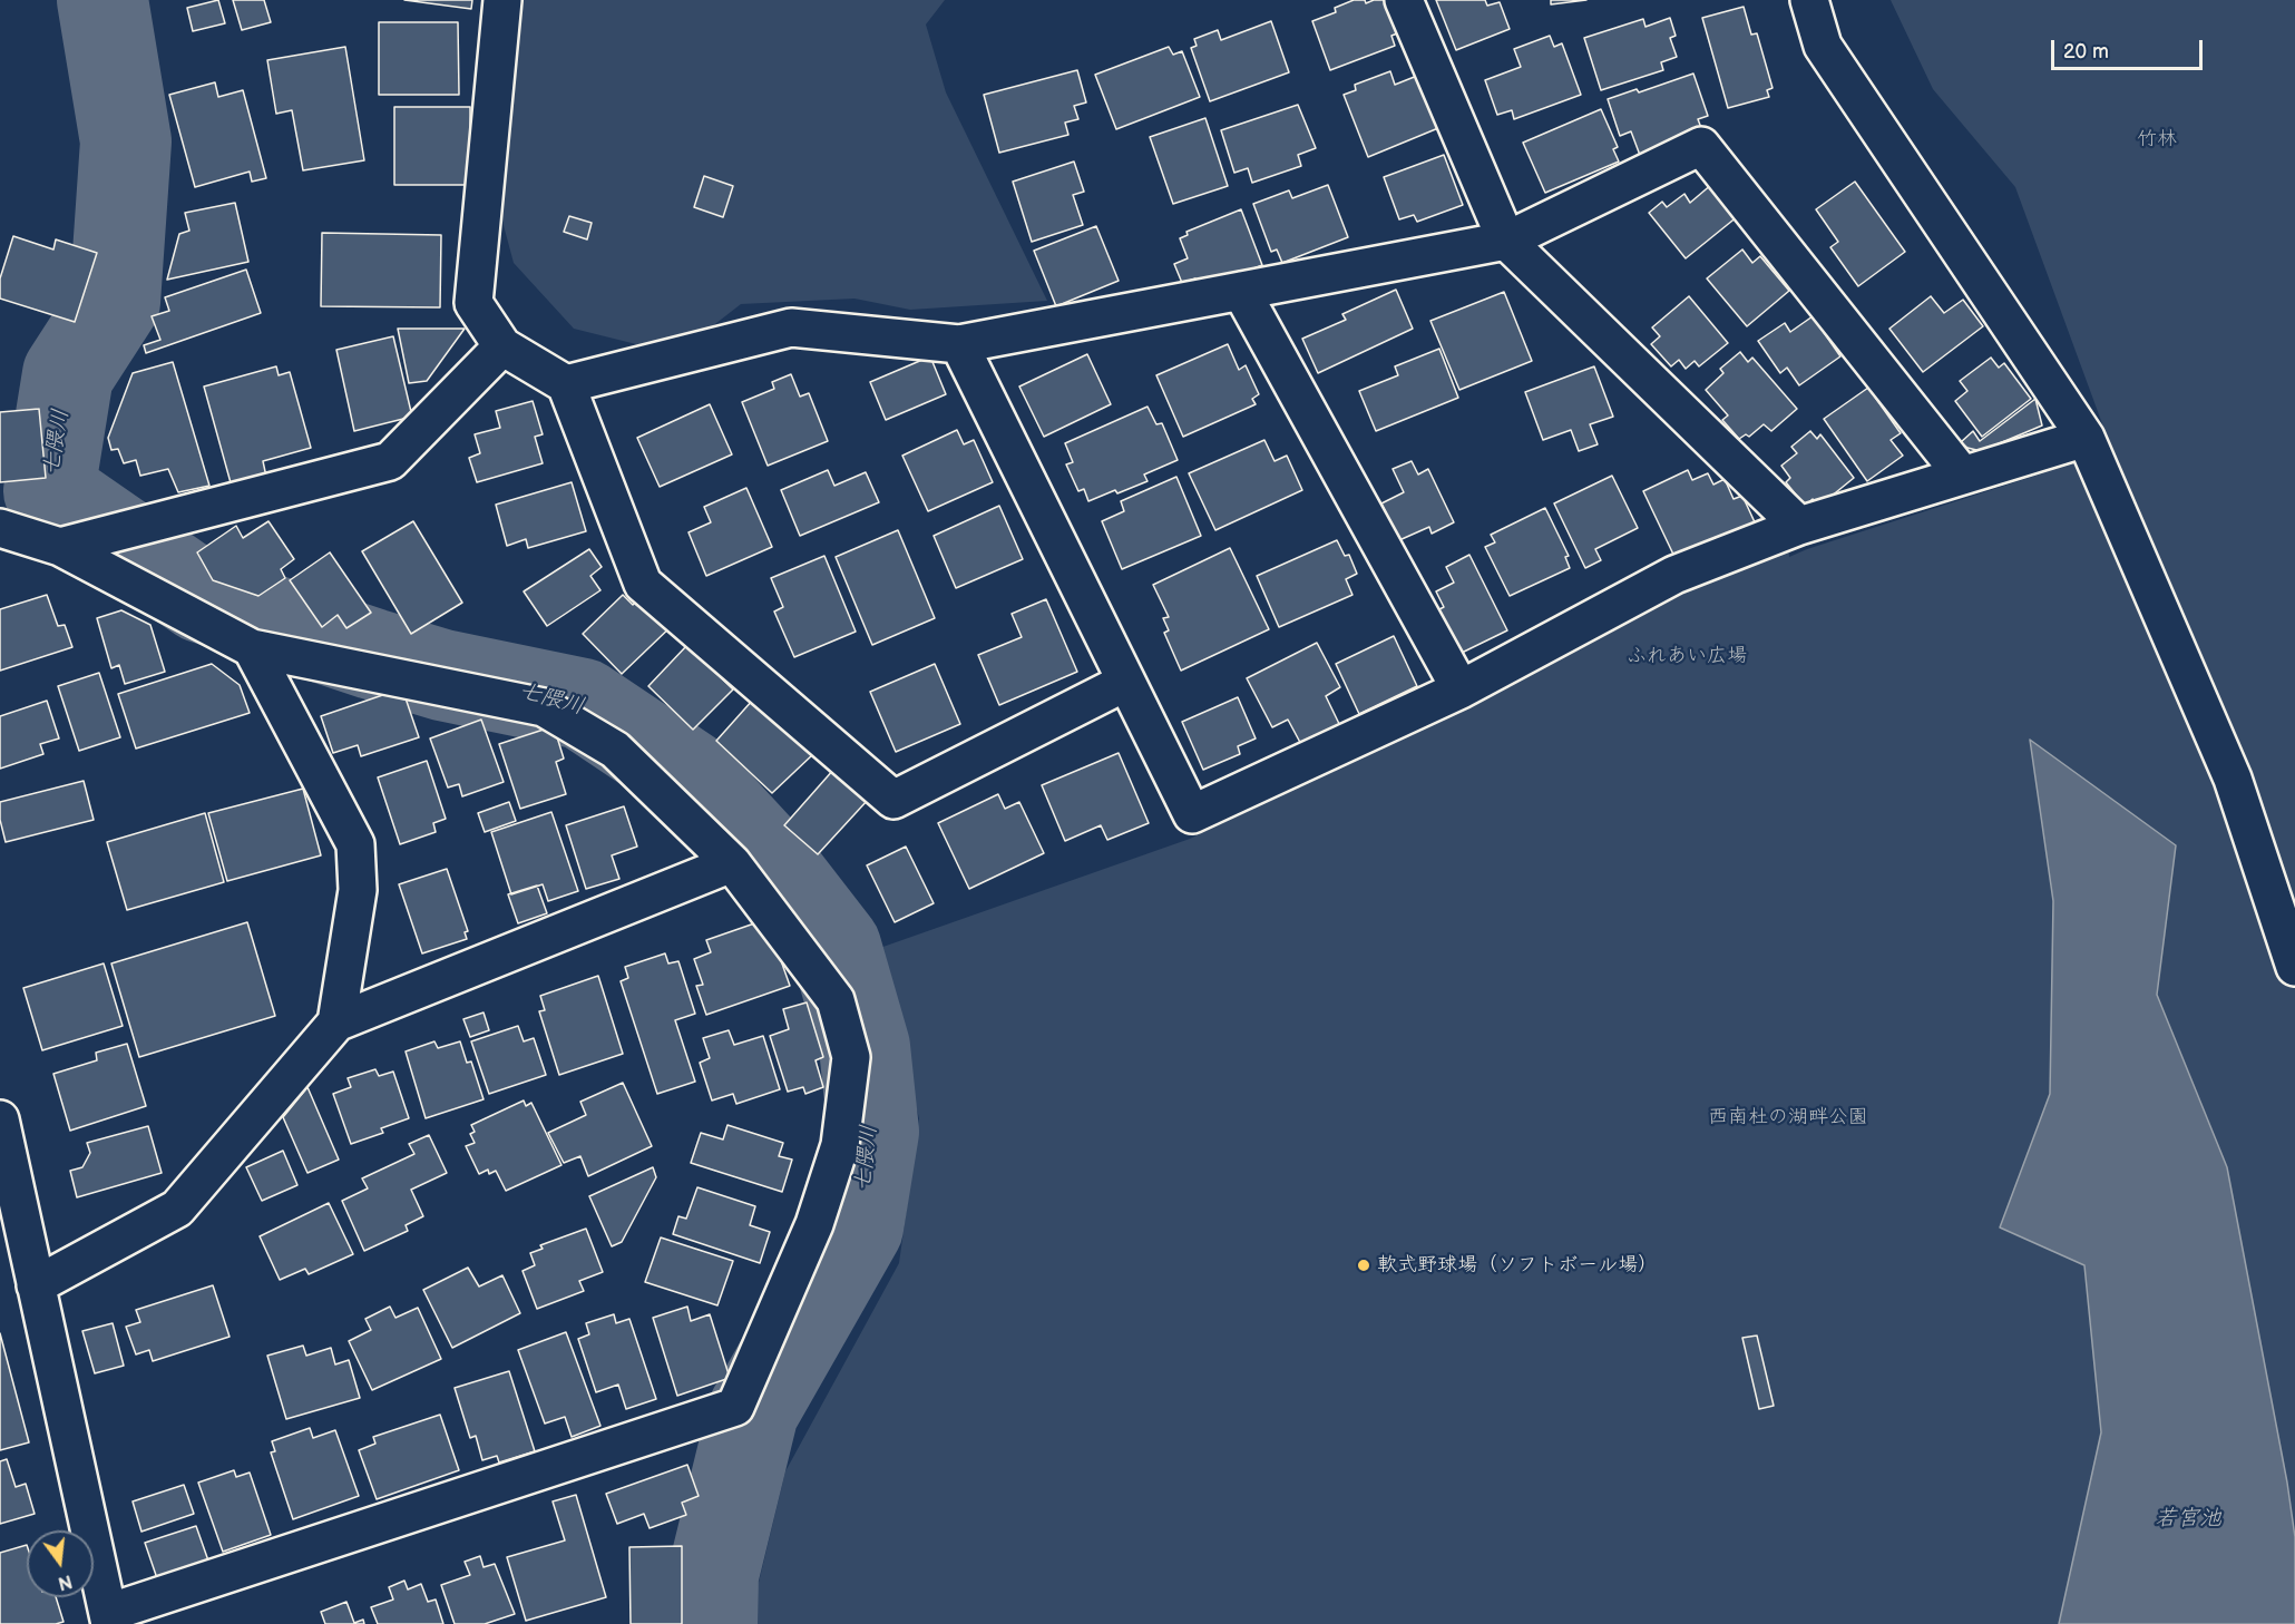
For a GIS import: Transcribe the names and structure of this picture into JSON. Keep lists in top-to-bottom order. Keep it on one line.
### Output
{"water":["七隈川","若宮池"],"parks":["竹林","ふれあい広場","西南杜の湖畔公園"],"places":["軟式野球場（ソフトボール場）"],"scale_bar":"20 m","north":"bottom"}
